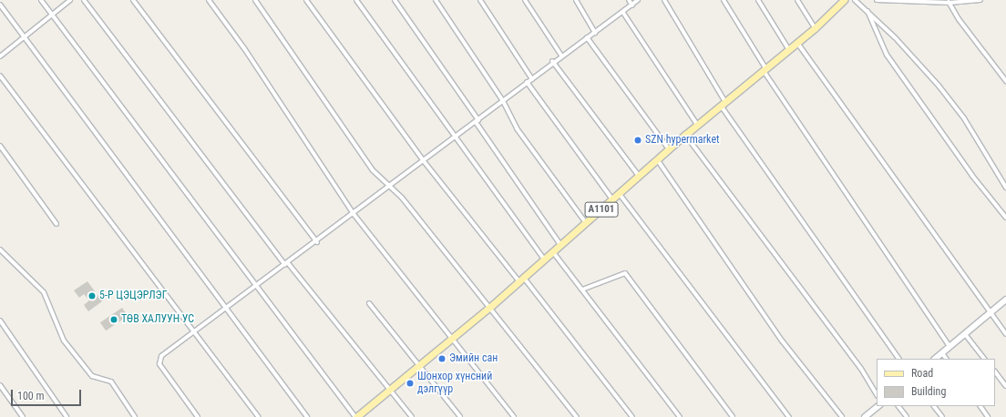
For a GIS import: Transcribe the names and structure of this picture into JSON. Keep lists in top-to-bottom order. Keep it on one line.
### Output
{"streets":{"main road":["A1101"]},"places":["SZN hypermarket","5-Р ЦЭЦЭРЛЭГ","ТӨВ ХАЛУУН УС","Эмийн сан","Шонхор хүнсний дэлгүүр"],"legend":["Road","Building"],"scale_bar":"100 m"}
